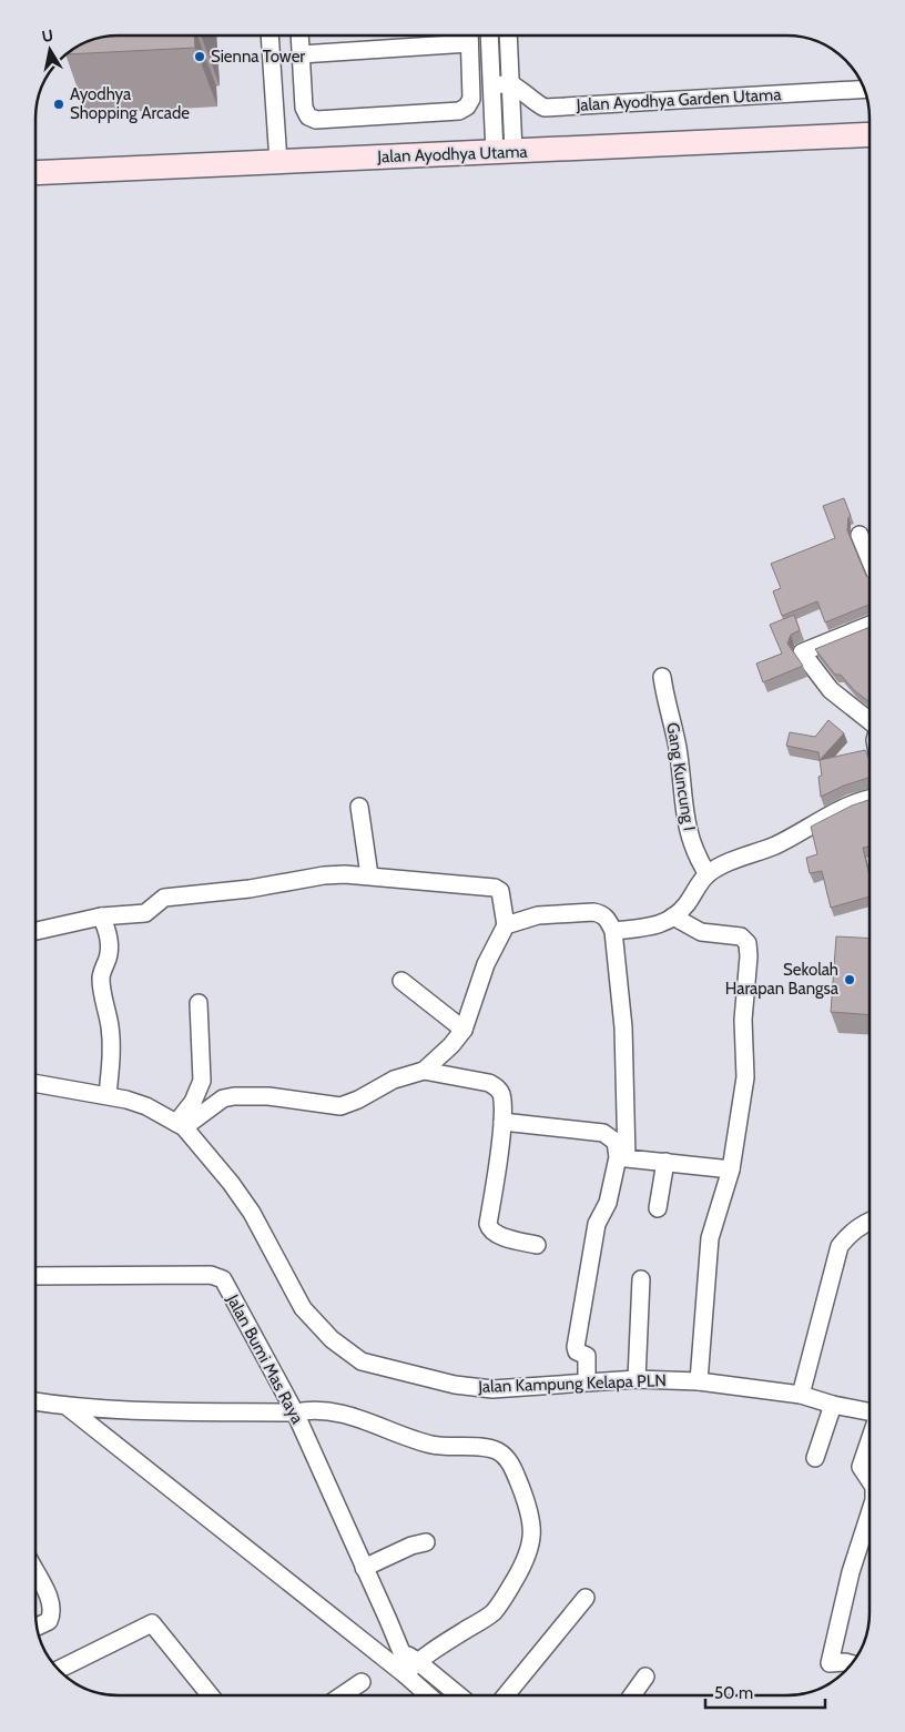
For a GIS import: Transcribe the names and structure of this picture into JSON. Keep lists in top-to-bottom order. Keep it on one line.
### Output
{"streets":{"street":["Jalan Ayodhya Garden Utama","Jalan Ayodhya Utama","Gang Kuncung I","Jalan Bumi Mas Raya","Jalan Kampung Kelapa PLN"]},"places":["Sienna Tower","Ayodhya Shopping Arcade","Sekolah Harapan Bangsa"],"scale_bar":"50 m","north":"top"}
